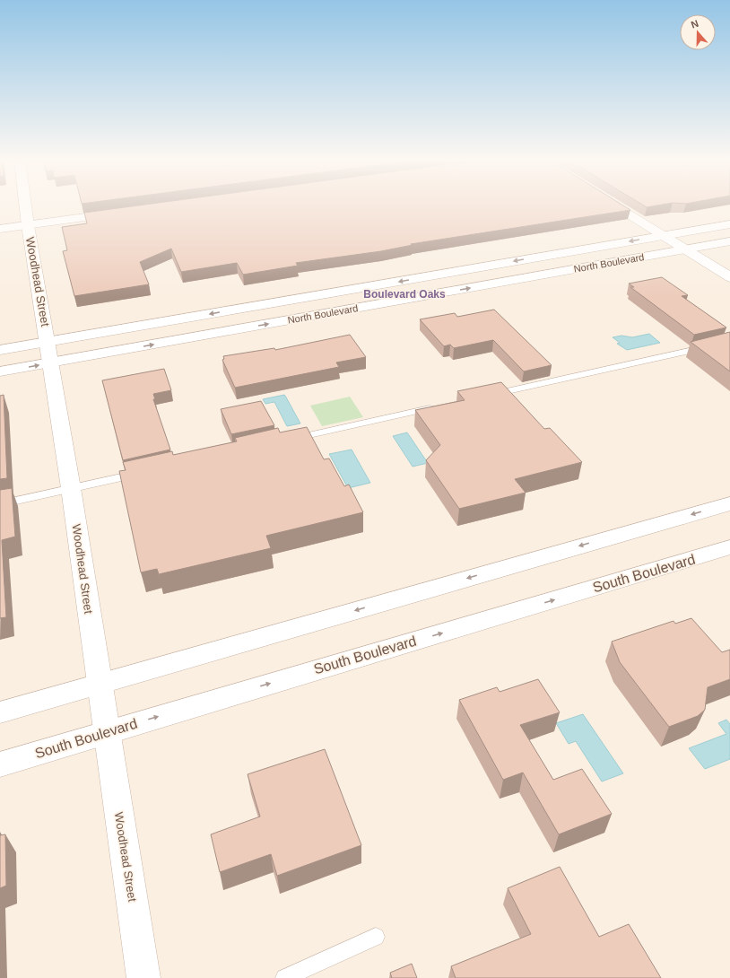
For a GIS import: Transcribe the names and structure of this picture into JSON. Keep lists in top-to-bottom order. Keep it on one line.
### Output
{"streets":{"street":["North Boulevard","Woodhead Street","South Boulevard"]},"crossings":[["North Boulevard","Woodhead Street"],["Woodhead Street","South Boulevard"]],"districts":["Boulevard Oaks"],"north":"top"}
